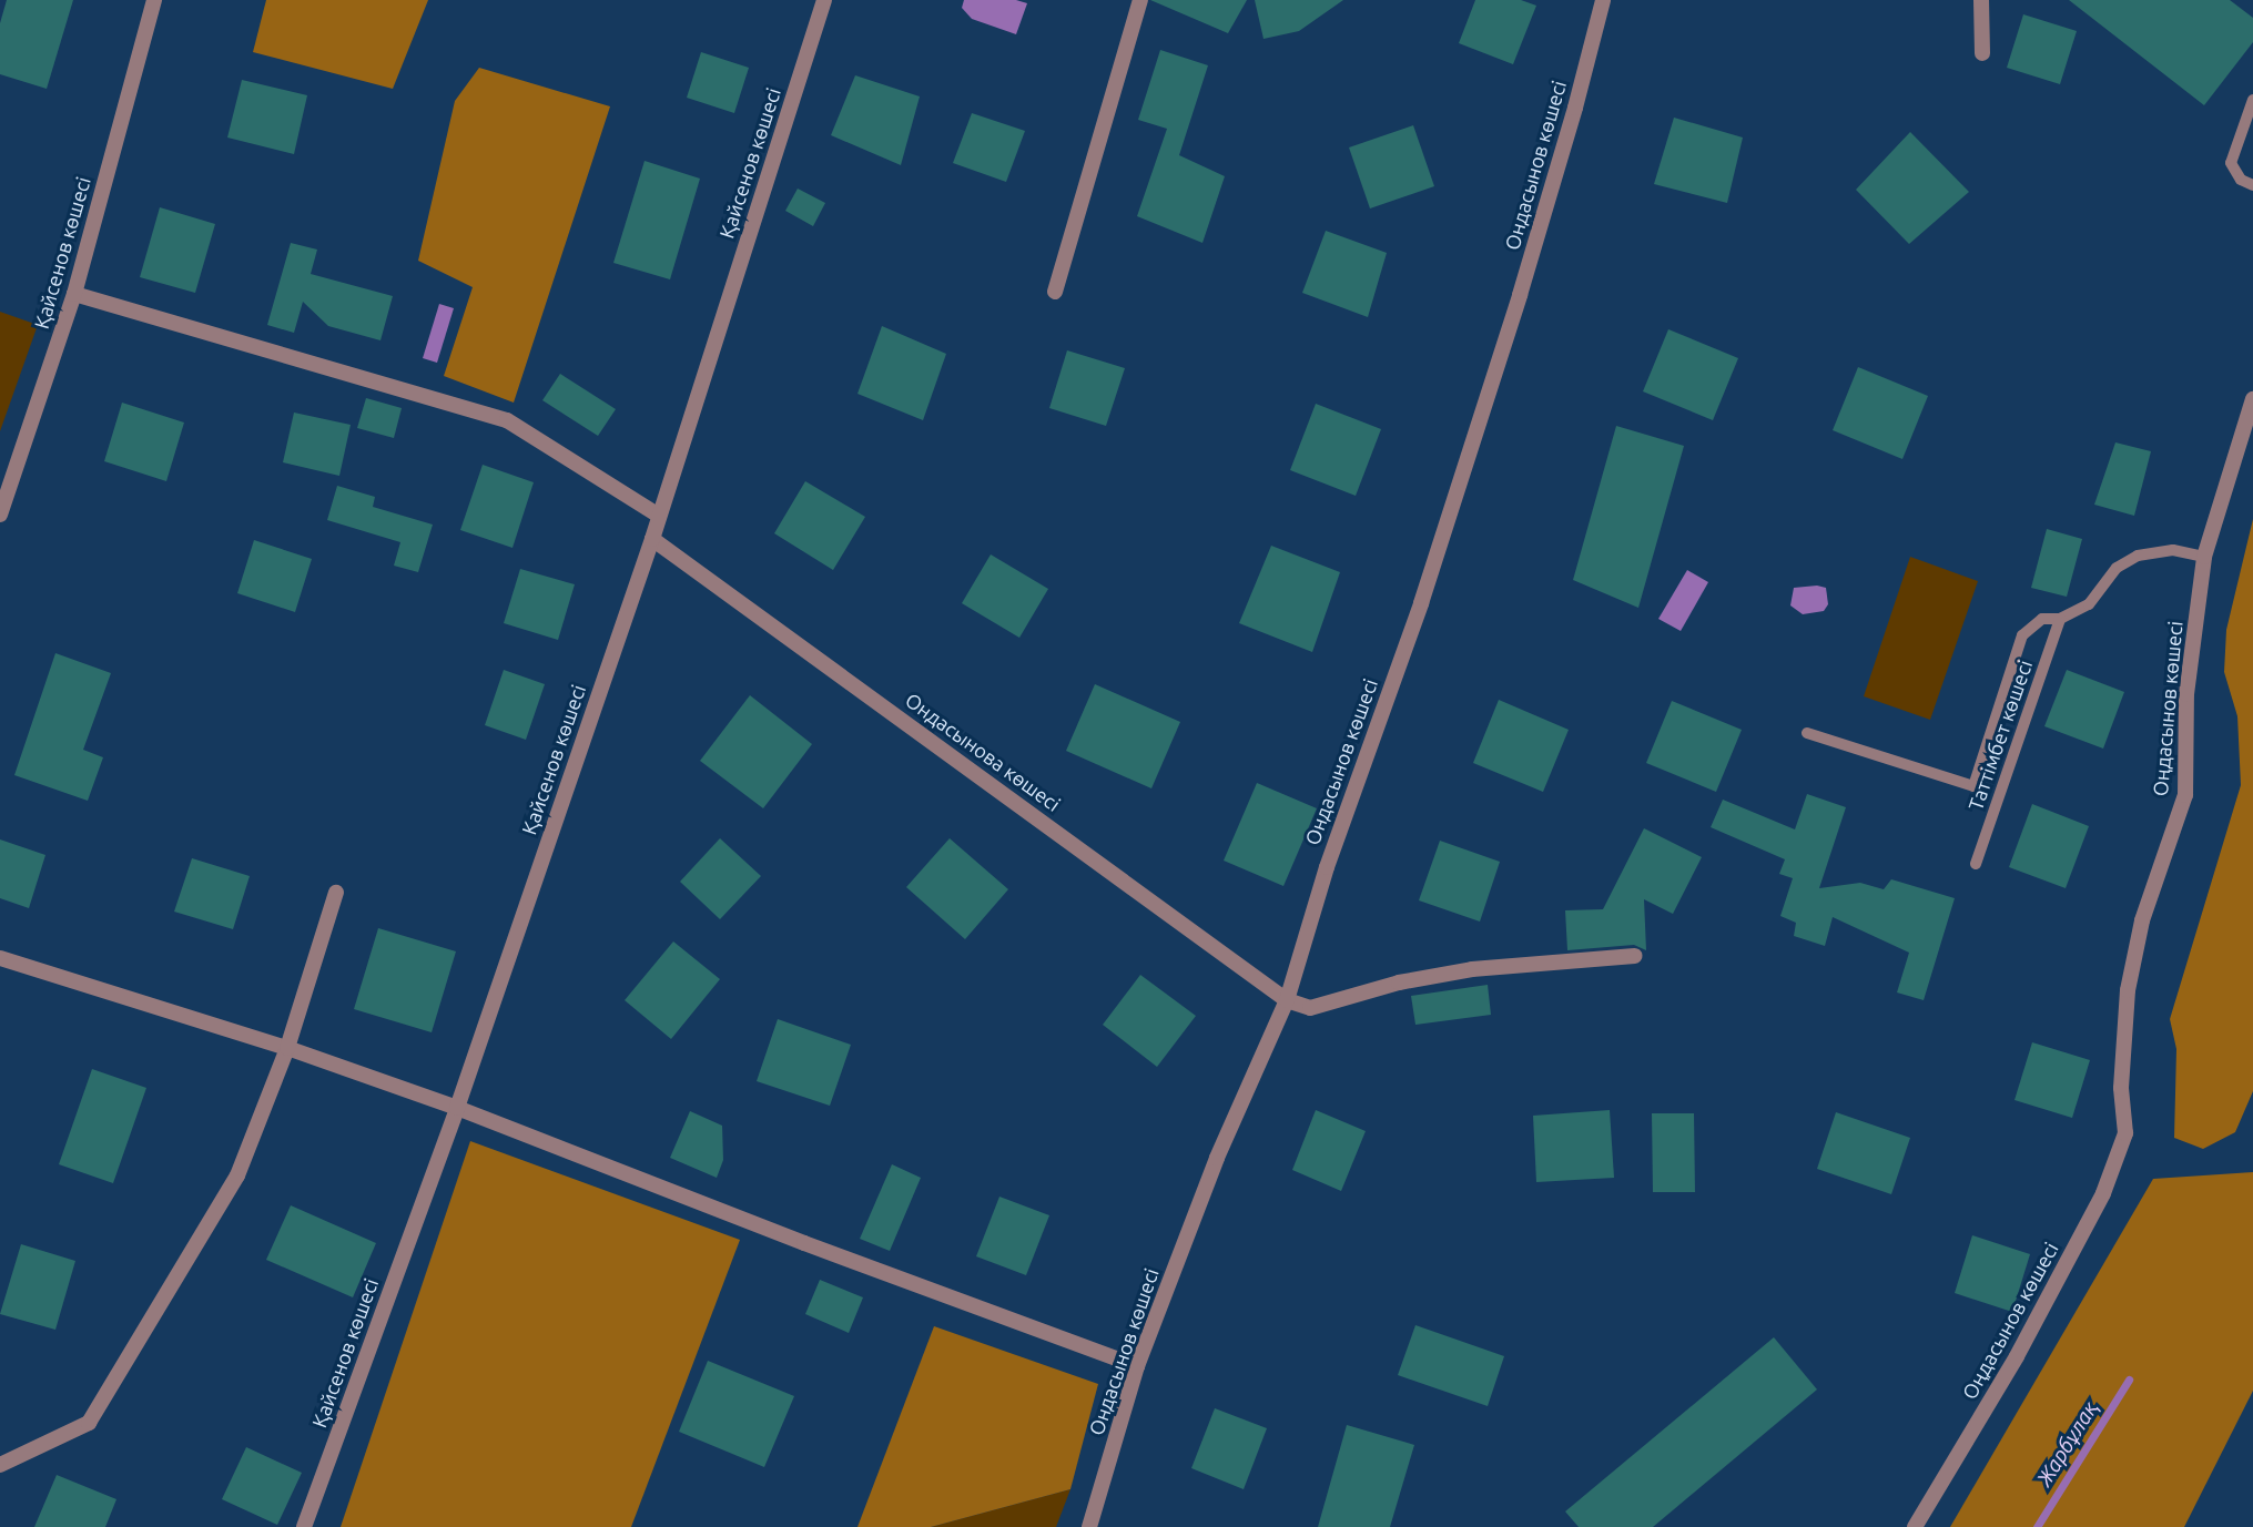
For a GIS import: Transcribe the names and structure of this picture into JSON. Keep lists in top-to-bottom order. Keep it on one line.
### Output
{"streets":{"street":["Қайсенов көшесі","Ондасынов көшесі","Оңдасынов көшесі","Ондасынова көшесі"],"lane":["Таттімбет көшесі"]},"crossings":[["Қайсенов көшесі","Ондасынова көшесі"],["Ондасынов көшесі","Ондасынова көшесі"]],"water":["Жарбұлақ"]}
